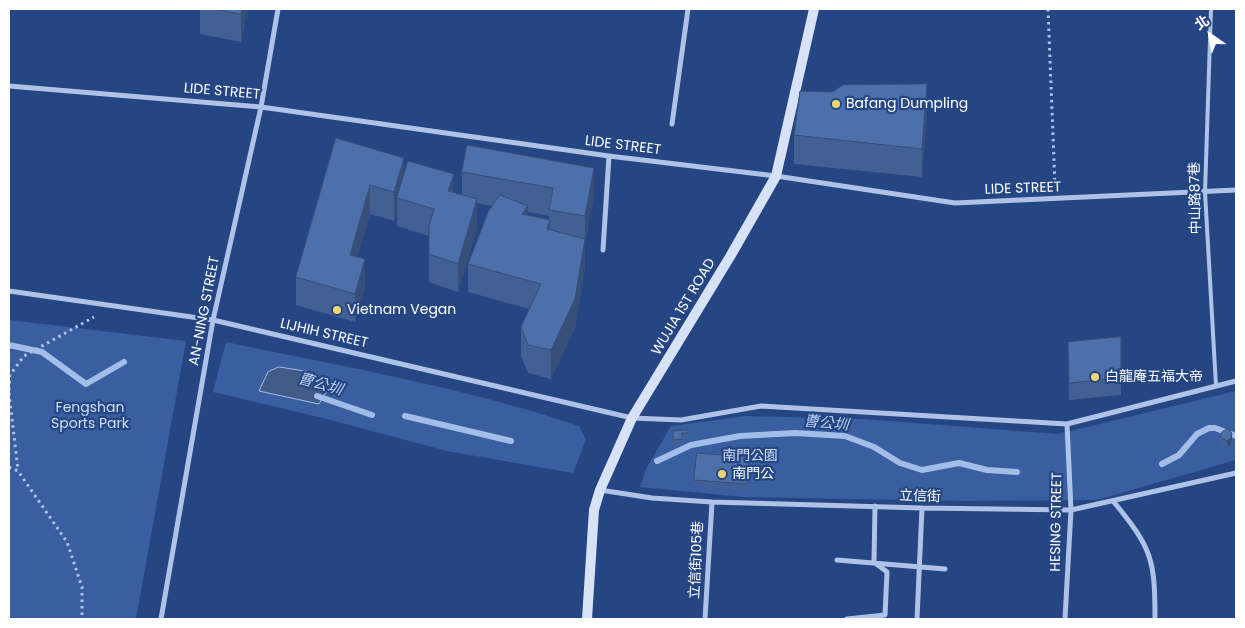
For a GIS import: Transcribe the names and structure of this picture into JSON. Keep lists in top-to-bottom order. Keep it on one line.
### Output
{"streets":{"main road":["WUJIA 1ST ROAD"],"street":["LIDE STREET","AN-NING STREET","LIJHIH STREET","立信街","HESING STREET","立信街105巷"],"lane":["中山路87巷"]},"crossings":[["LIDE STREET","中山路87巷"],["LIDE STREET","WUJIA 1ST ROAD"],["LIDE STREET","AN-NING STREET"],["WUJIA 1ST ROAD","LIJHIH STREET"],["WUJIA 1ST ROAD","立信街"],["AN-NING STREET","LIJHIH STREET"],["立信街","HESING STREET"],["立信街","立信街105巷"]],"water":["曹公圳"],"parks":["Fengshan Sports Park","南門公園"],"places":["Bafang Dumpling","Vietnam Vegan","白龍庵五福大帝","南門公"],"north":"top left"}
